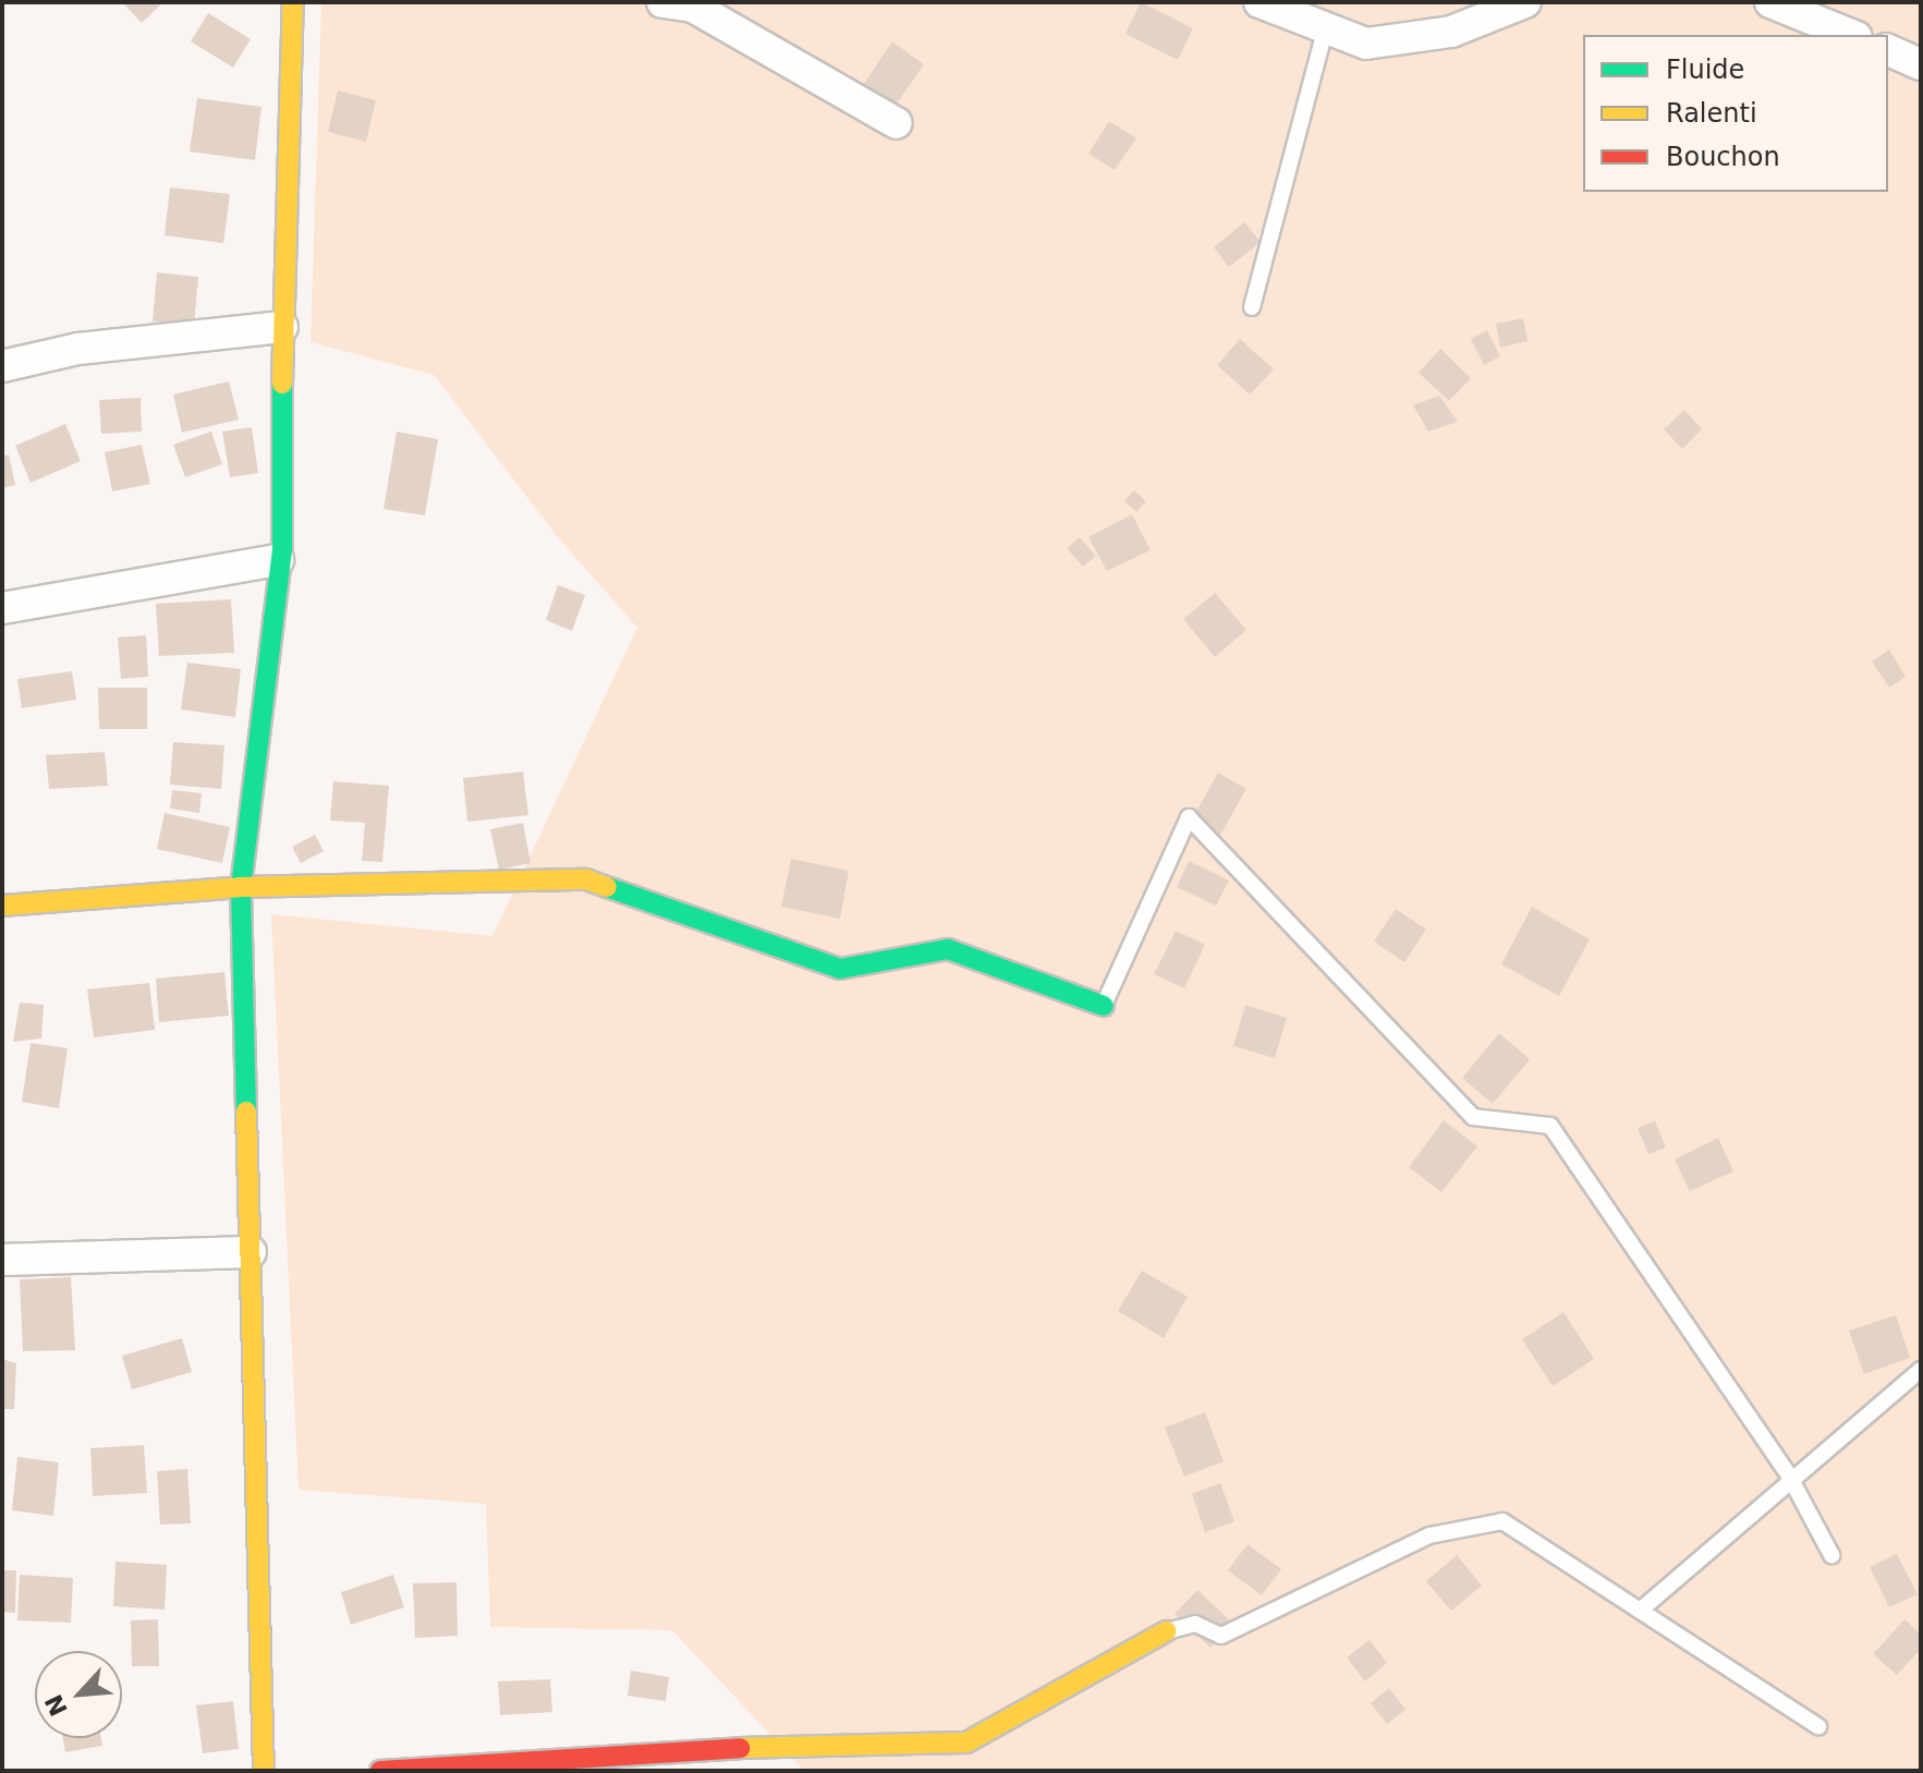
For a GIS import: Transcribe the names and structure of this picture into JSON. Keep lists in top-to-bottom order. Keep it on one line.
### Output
{"legend":["Fluide","Ralenti","Bouchon"],"north":"bottom left"}
